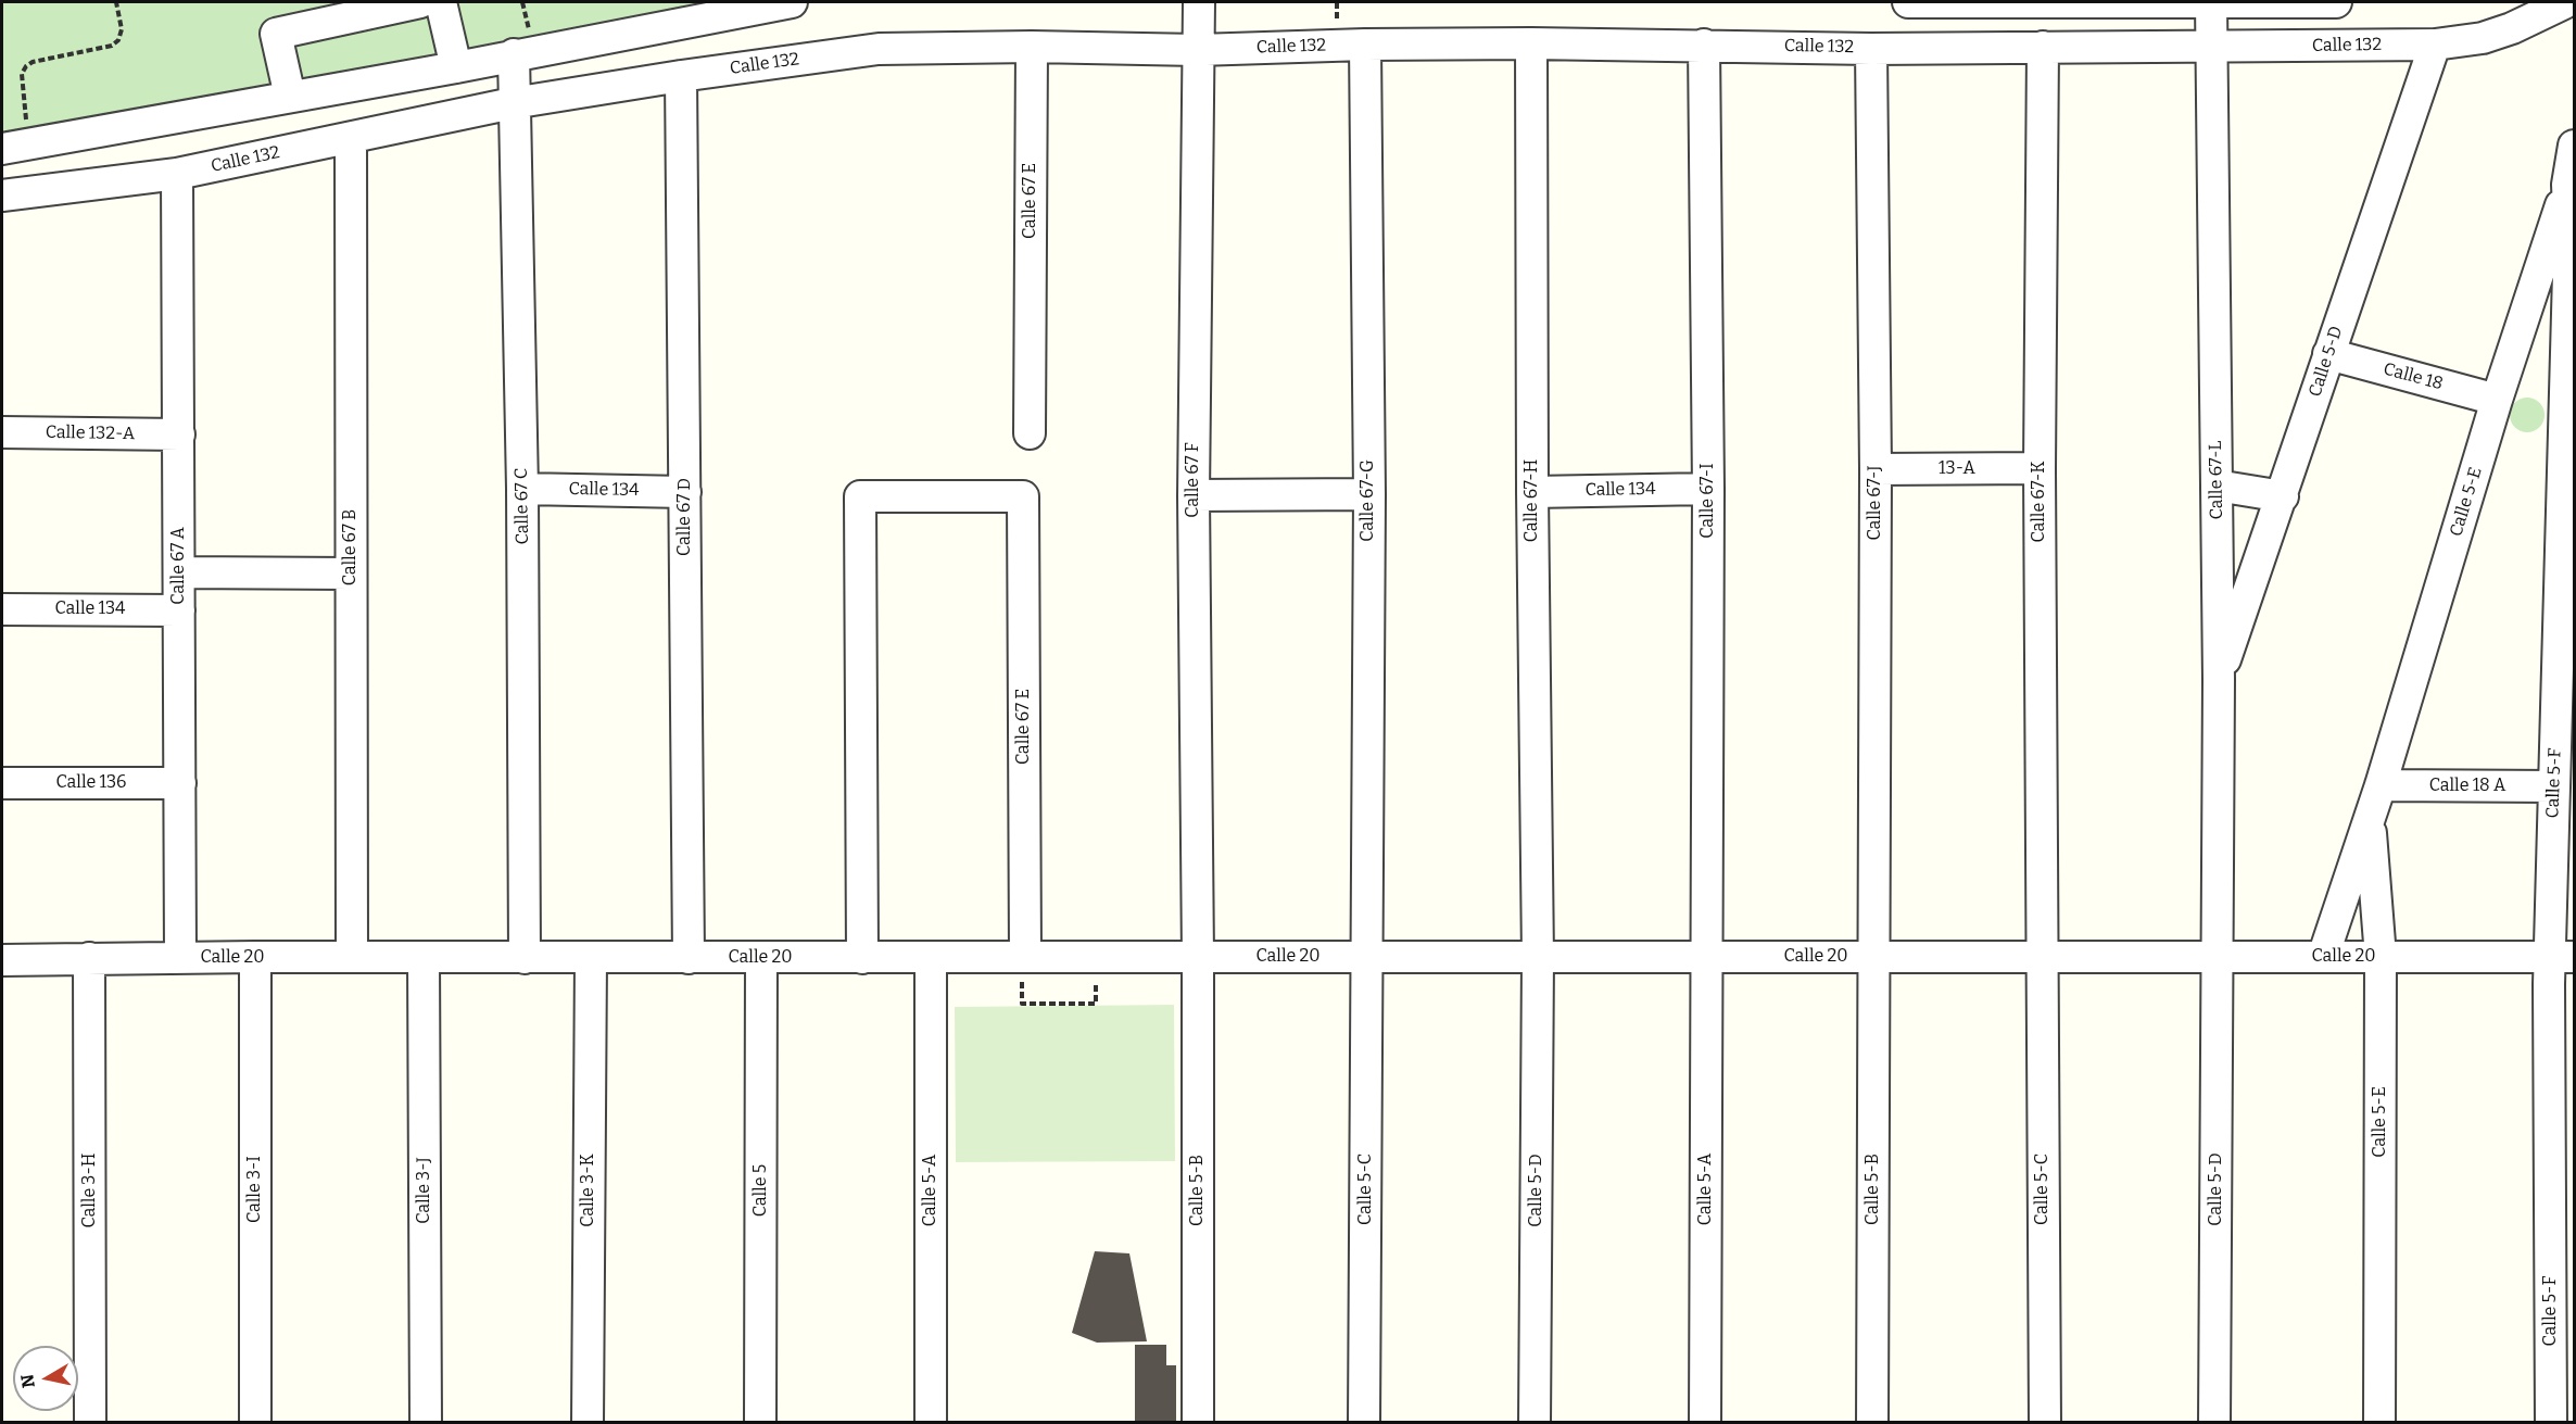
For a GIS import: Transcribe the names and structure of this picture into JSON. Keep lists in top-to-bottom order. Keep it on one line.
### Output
{"streets":{"street":["Calle 132","Calle 67 E","Calle 5-D","Calle 18","Calle 132-A","13-A","Calle 67 F","Calle 67-L","Calle 134","Calle 67-G","Calle 67-H","Calle 67-I","Calle 67-K","Calle 5-E","Calle 67-J","Calle 67 C","Calle 67 D","Calle 67 B","Calle 67 A","Calle 136","Calle 5-F","Calle 18 A","Calle 20","Calle 3-I","Calle 5-C","Calle 5-A","Calle 5-B","Calle 3-H","Calle 3-J","Calle 3-K","Calle 5"]},"crossings":[["Calle 132","Calle 67 E"],["Calle 132","Calle 5-D"],["Calle 132","Calle 67 F"],["Calle 132","Calle 67-L"],["Calle 132","Calle 67-G"],["Calle 132","Calle 67-H"],["Calle 132","Calle 67-I"],["Calle 132","Calle 67-K"],["Calle 132","Calle 67-J"],["Calle 132","Calle 67 C"],["Calle 132","Calle 67 D"],["Calle 132","Calle 67 B"],["Calle 132","Calle 67 A"],["Calle 67 E","Calle 20"],["Calle 5-D","Calle 18"],["Calle 5-D","Calle 67-L"],["Calle 5-D","Calle 67-H"],["Calle 5-D","Calle 20"],["Calle 18","Calle 5-E"],["Calle 132-A","Calle 67 A"],["13-A","Calle 67-K"],["13-A","Calle 67-J"],["Calle 67 F","Calle 20"],["Calle 67 F","Calle 5-B"],["Calle 67-L","Calle 20"],["Calle 134","Calle 67-H"],["Calle 134","Calle 67-I"],["Calle 134","Calle 67 C"],["Calle 134","Calle 67 D"],["Calle 134","Calle 67 A"],["Calle 67-G","Calle 20"],["Calle 67-G","Calle 5-C"],["Calle 67-H","Calle 20"],["Calle 67-I","Calle 20"],["Calle 67-I","Calle 5-A"],["Calle 67-K","Calle 20"],["Calle 67-K","Calle 5-C"],["Calle 5-E","Calle 5-F"],["Calle 5-E","Calle 18 A"],["Calle 5-E","Calle 20"],["Calle 67-J","Calle 20"],["Calle 67-J","Calle 5-B"],["Calle 67 C","Calle 20"],["Calle 67 D","Calle 20"],["Calle 67 B","Calle 20"],["Calle 67 A","Calle 136"],["Calle 67 A","Calle 20"],["Calle 5-F","Calle 18 A"],["Calle 5-F","Calle 20"],["Calle 20","Calle 3-I"],["Calle 20","Calle 5-C"],["Calle 20","Calle 5-A"],["Calle 20","Calle 5-B"],["Calle 20","Calle 3-H"],["Calle 20","Calle 3-J"],["Calle 20","Calle 3-K"],["Calle 20","Calle 5"]],"north":"left"}
